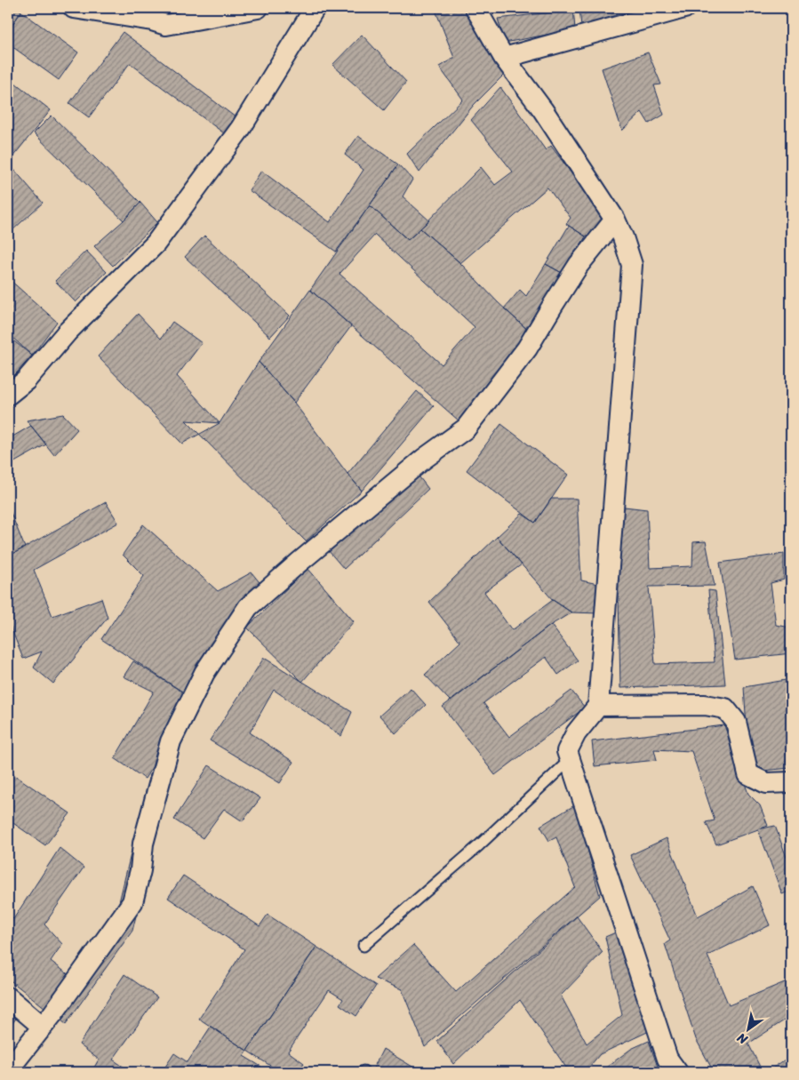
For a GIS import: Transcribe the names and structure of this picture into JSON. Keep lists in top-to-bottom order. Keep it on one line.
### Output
{"north":"bottom left"}
